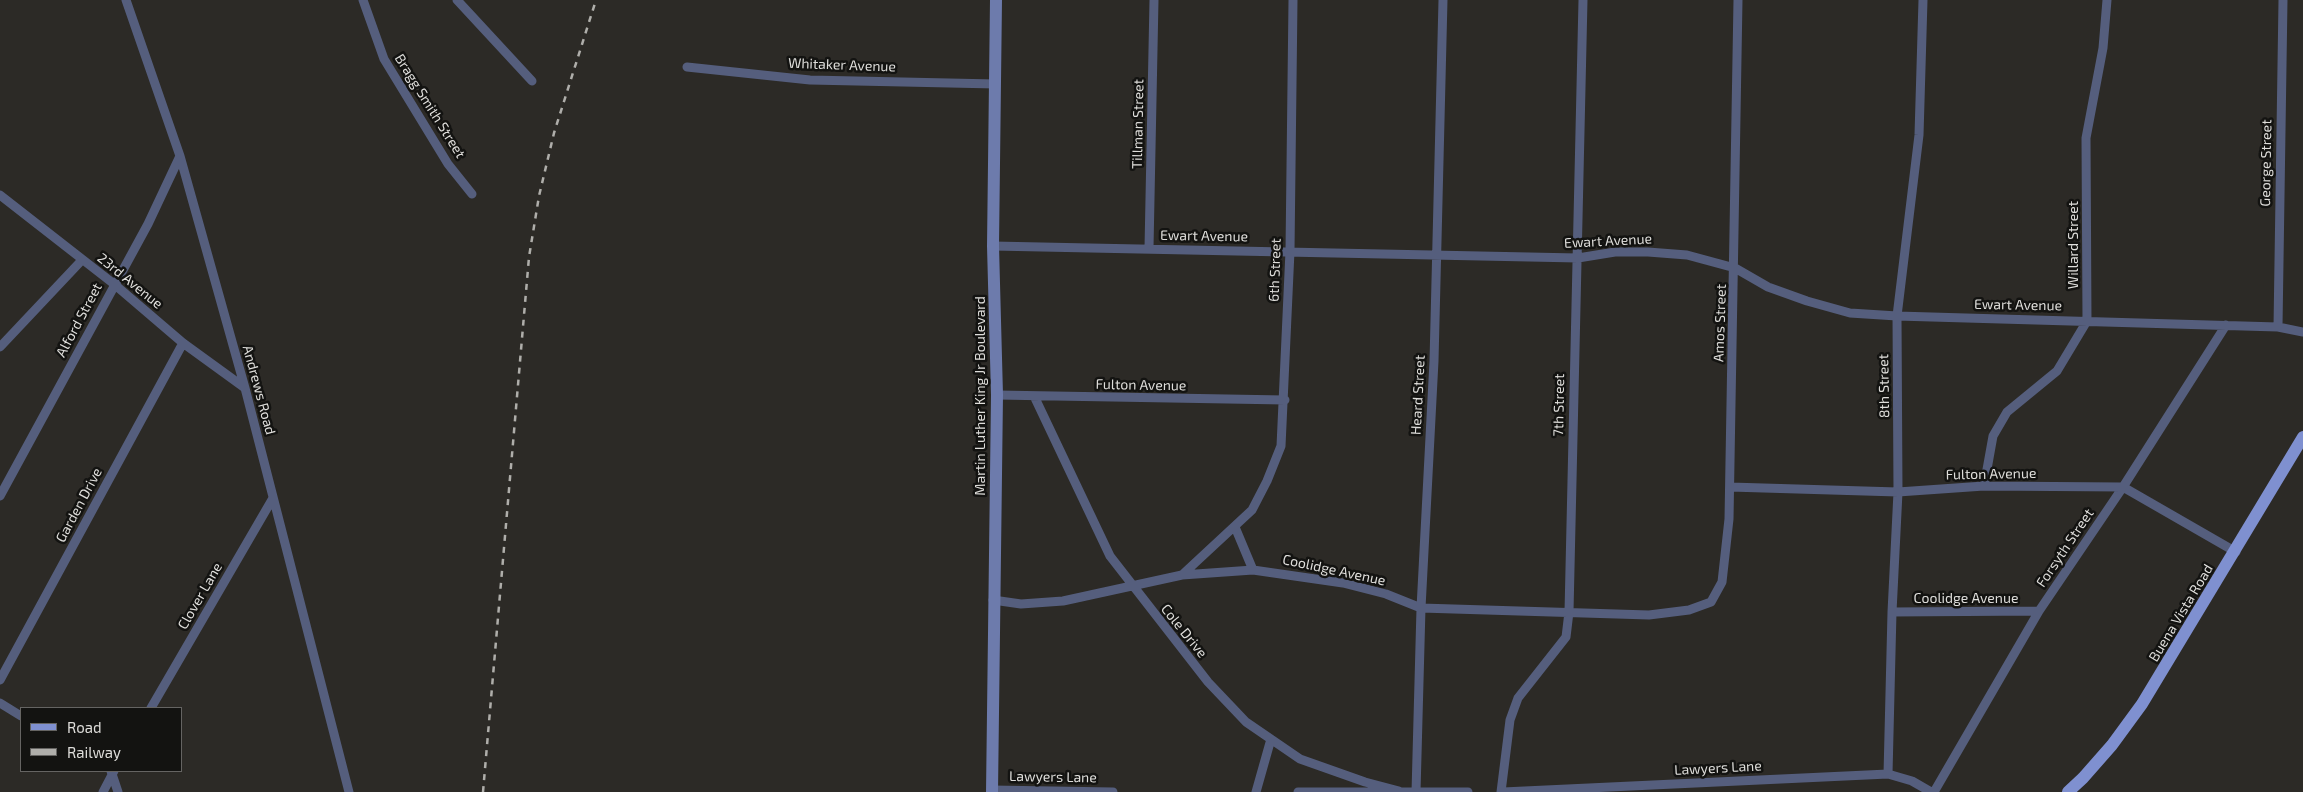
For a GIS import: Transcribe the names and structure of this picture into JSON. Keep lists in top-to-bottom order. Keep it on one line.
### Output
{"streets":{"main road":["Martin Luther King Jr Boulevard","Buena Vista Road"],"street":["Whitaker Avenue","Bragg Smith Street","Tillman Street","George Street","Ewart Avenue","Willard Street","6th Street","23rd Avenue","Alford Street","Amos Street","Fulton Avenue","8th Street","Andrews Road","Heard Street","7th Street","Garden Drive","Forsyth Street","Coolidge Avenue","Clover Lane","Cole Drive","Lawyers Lane"]},"crossings":[["Whitaker Avenue","Martin Luther King Jr Boulevard"],["Tillman Street","Ewart Avenue"],["George Street","Ewart Avenue"],["Ewart Avenue","Willard Street"],["Ewart Avenue","6th Street"],["Ewart Avenue","Amos Street"],["Ewart Avenue","8th Street"],["Ewart Avenue","Heard Street"],["Ewart Avenue","Martin Luther King Jr Boulevard"],["Ewart Avenue","7th Street"],["Ewart Avenue","Forsyth Street"],["6th Street","Fulton Avenue"],["6th Street","Coolidge Avenue"],["23rd Avenue","Alford Street"],["23rd Avenue","Andrews Road"],["23rd Avenue","Garden Drive"],["Alford Street","Andrews Road"],["Amos Street","Fulton Avenue"],["Amos Street","Coolidge Avenue"],["Fulton Avenue","8th Street"],["Fulton Avenue","Martin Luther King Jr Boulevard"],["Fulton Avenue","Forsyth Street"],["Fulton Avenue","Buena Vista Road"],["Fulton Avenue","Cole Drive"],["8th Street","Coolidge Avenue"],["8th Street","Lawyers Lane"],["Andrews Road","Clover Lane"],["Heard Street","Coolidge Avenue"],["Martin Luther King Jr Boulevard","Coolidge Avenue"],["Martin Luther King Jr Boulevard","Lawyers Lane"],["7th Street","Coolidge Avenue"],["7th Street","Lawyers Lane"],["Forsyth Street","Coolidge Avenue"],["Forsyth Street","Lawyers Lane"],["Coolidge Avenue","Cole Drive"]],"legend":["Road","Railway"]}
